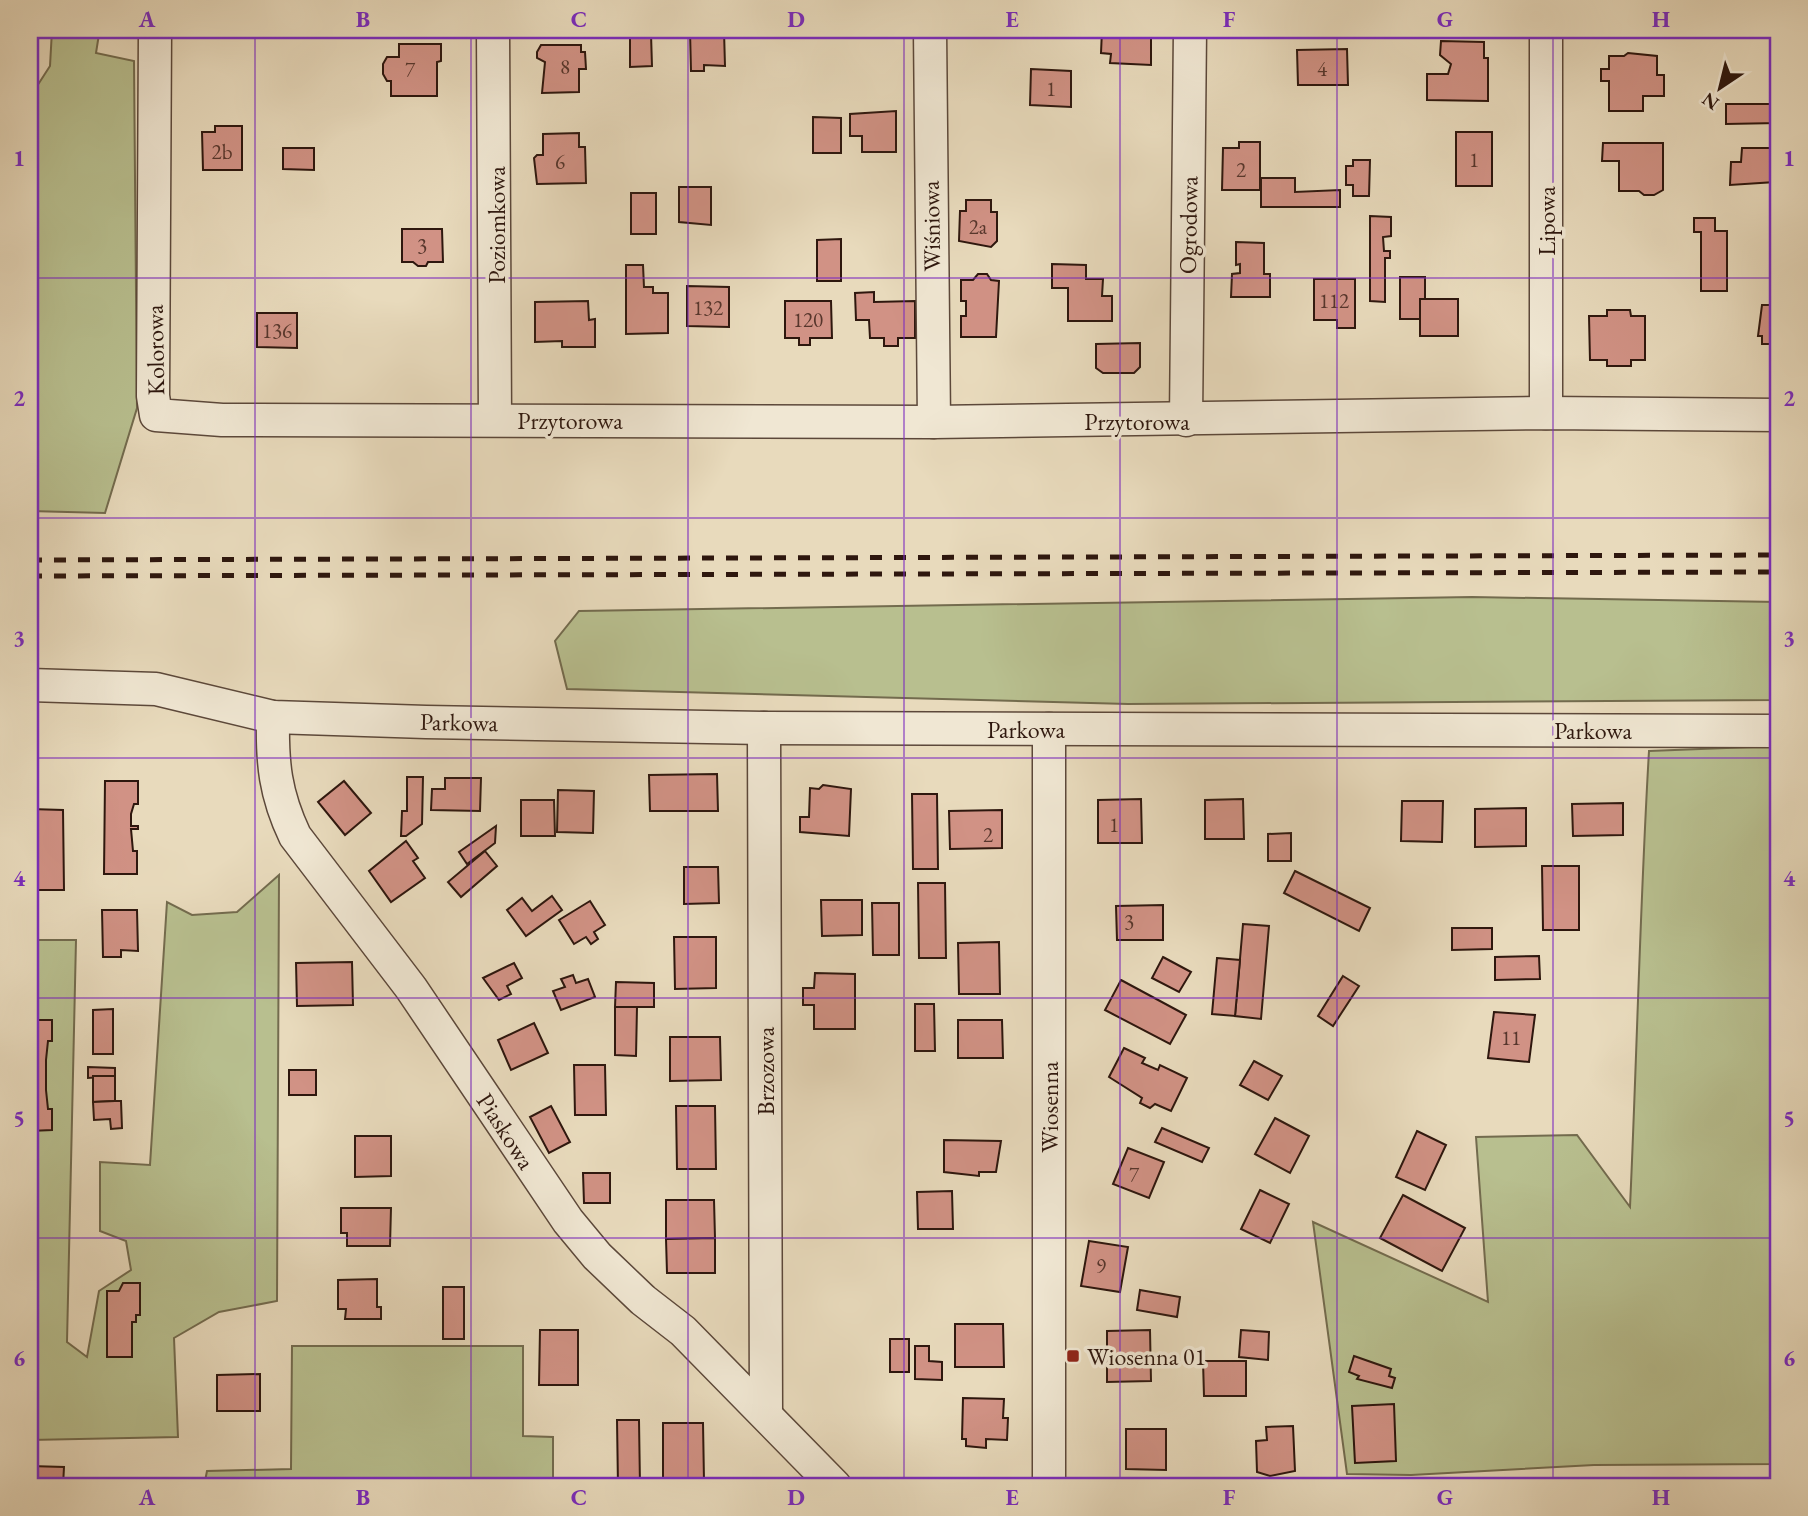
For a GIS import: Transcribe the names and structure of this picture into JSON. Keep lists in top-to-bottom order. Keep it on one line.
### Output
{"streets":{"street":["Lipowa","Poziomkowa","Ogrodowa","Wiśniowa","Kolorowa","Przytorowa","Parkowa","Brzozowa","Wiosenna","Piaskowa"]},"crossings":[["Lipowa","Przytorowa"],["Poziomkowa","Kolorowa"],["Poziomkowa","Przytorowa"],["Ogrodowa","Przytorowa"],["Wiśniowa","Przytorowa"],["Kolorowa","Przytorowa"],["Parkowa","Brzozowa"],["Parkowa","Wiosenna"],["Parkowa","Piaskowa"],["Brzozowa","Piaskowa"]],"places":{"transit":["Wiosenna 01"]},"house_numbers":["8","4","7","1","2b","1","6","2","2a","3","112","132","120","136","1","2","3","11","7","9"],"north":"bottom left","grid":{"columns":["A","B","C","D","E","F","G","H"],"rows":["1","2","3","4","5","6"]}}
